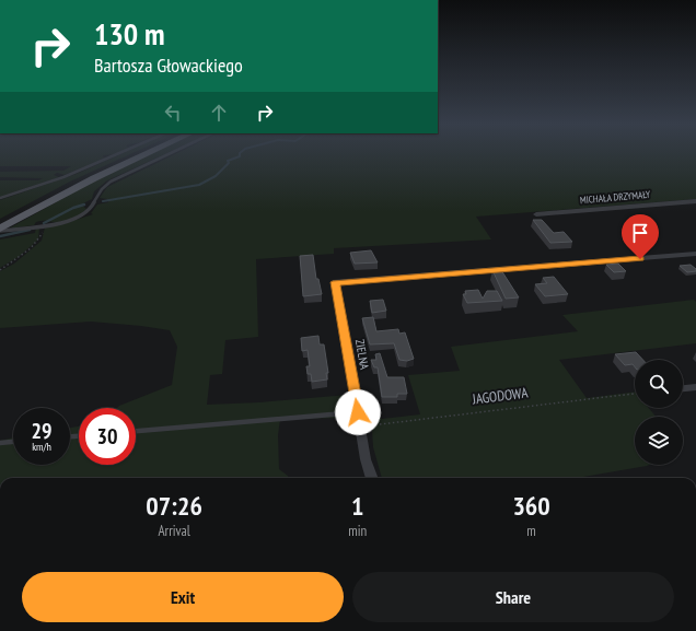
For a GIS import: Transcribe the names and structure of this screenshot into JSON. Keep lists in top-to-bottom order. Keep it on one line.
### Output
{"streets":{"street":["MICHAŁA DRZYMAŁY","ZIELNA"],"path":["JAGODOWA"]},"crossings":[["ZIELNA","JAGODOWA"]],"page":{"turn":["130 m","Bartosza Głowackiego"],"speed":"29 km/h","limit":"30","eta":["07:26","Arrival","1","min","360","m"],"buttons":["Exit","Share"]}}
